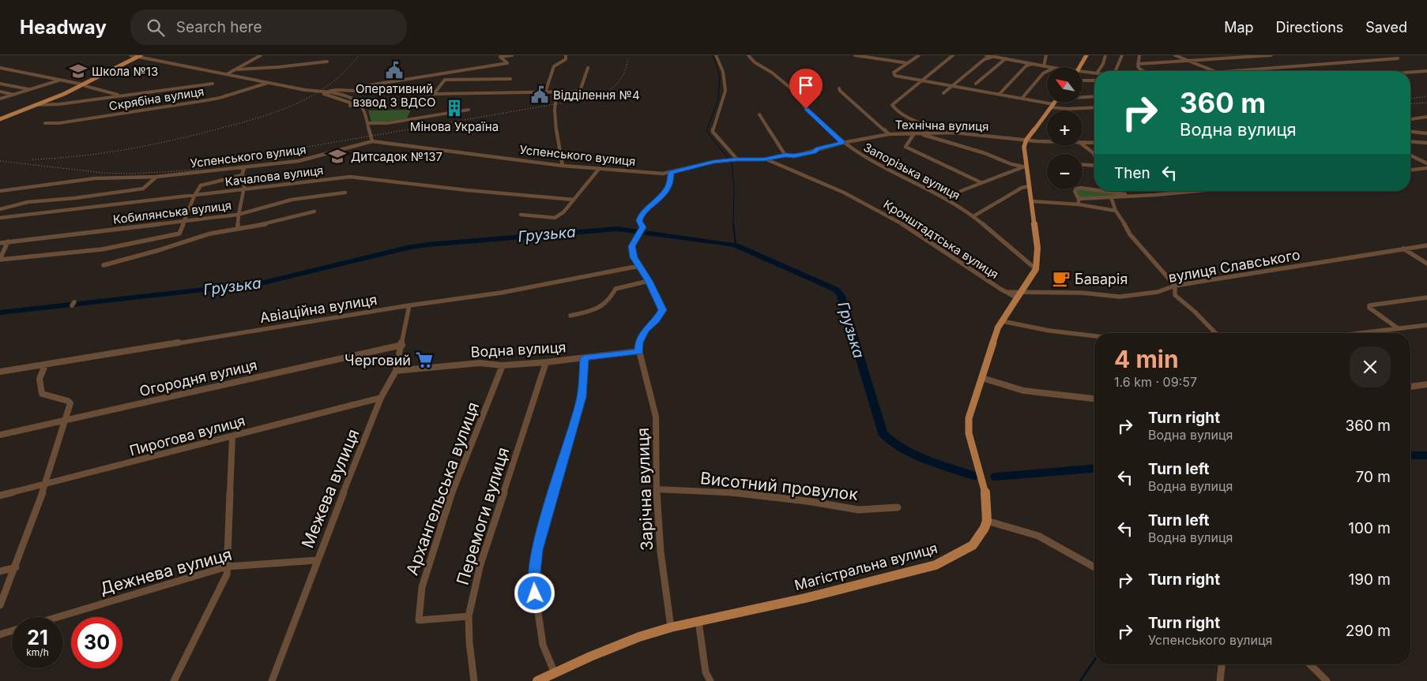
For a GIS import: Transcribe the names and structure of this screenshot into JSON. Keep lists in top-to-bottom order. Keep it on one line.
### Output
{"streets":{"main road":["Магістральна вулиця"],"street":["Скрябіна вулиця","Технічна вулиця","Успенського вулиця","Запорізька вулиця","Качалова вулиця","Кобилянська вулиця","Кронштадтська вулиця","вулиця Славського","Авіаційна вулиця","Водна вулиця","Огородня вулиця","Пирогова вулиця","Висотний провулок","Межева вулиця","Архангельська вулиця","Зарічна вулиця","Перемоги вулиця","Дежнева вулиця"]},"crossings":[["Технічна вулиця","Успенського вулиця"],["Технічна вулиця","Запорізька вулиця"],["Технічна вулиця","Кронштадтська вулиця"],["Успенського вулиця","Кронштадтська вулиця"],["Кронштадтська вулиця","вулиця Славського"],["Авіаційна вулиця","Межева вулиця"],["Водна вулиця","Межева вулиця"],["Водна вулиця","Архангельська вулиця"],["Водна вулиця","Зарічна вулиця"],["Водна вулиця","Перемоги вулиця"],["Огородня вулиця","Межева вулиця"],["Пирогова вулиця","Межева вулиця"],["Висотний провулок","Зарічна вулиця"],["Межева вулиця","Дежнева вулиця"],["Архангельська вулиця","Перемоги вулиця"],["Зарічна вулиця","Магістральна вулиця"]],"water":["Грузька"],"places":{"public building":["Оперативний взвод 3 ВДСО","Відділення №4"],"school or university":["Школа №13","Дитсадок №137"],"building":["Мінова Україна"],"cafe":["Баварія"],"supermarket":["Черговий"]},"north":"top left","page":{"header":"Headway","search":"Search here","nav":["Map","Directions","Saved"],"map_buttons":["+","−"],"turn":["360 m","Водна вулиця"],"then":"Then","heading":["4 min","1.6 km · 09:57"],"list":[{"name":"Turn right","note":"Водна вулиця","value":"360 m"},{"name":"Turn left","note":"Водна вулиця","value":"70 m"},{"name":"Turn left","note":"Водна вулиця","value":"100 m"},{"name":"Turn right","value":"190 m"},{"name":"Turn right","note":"Успенського вулиця","value":"290 m"}],"speed":"21 km/h","limit":"30"}}
